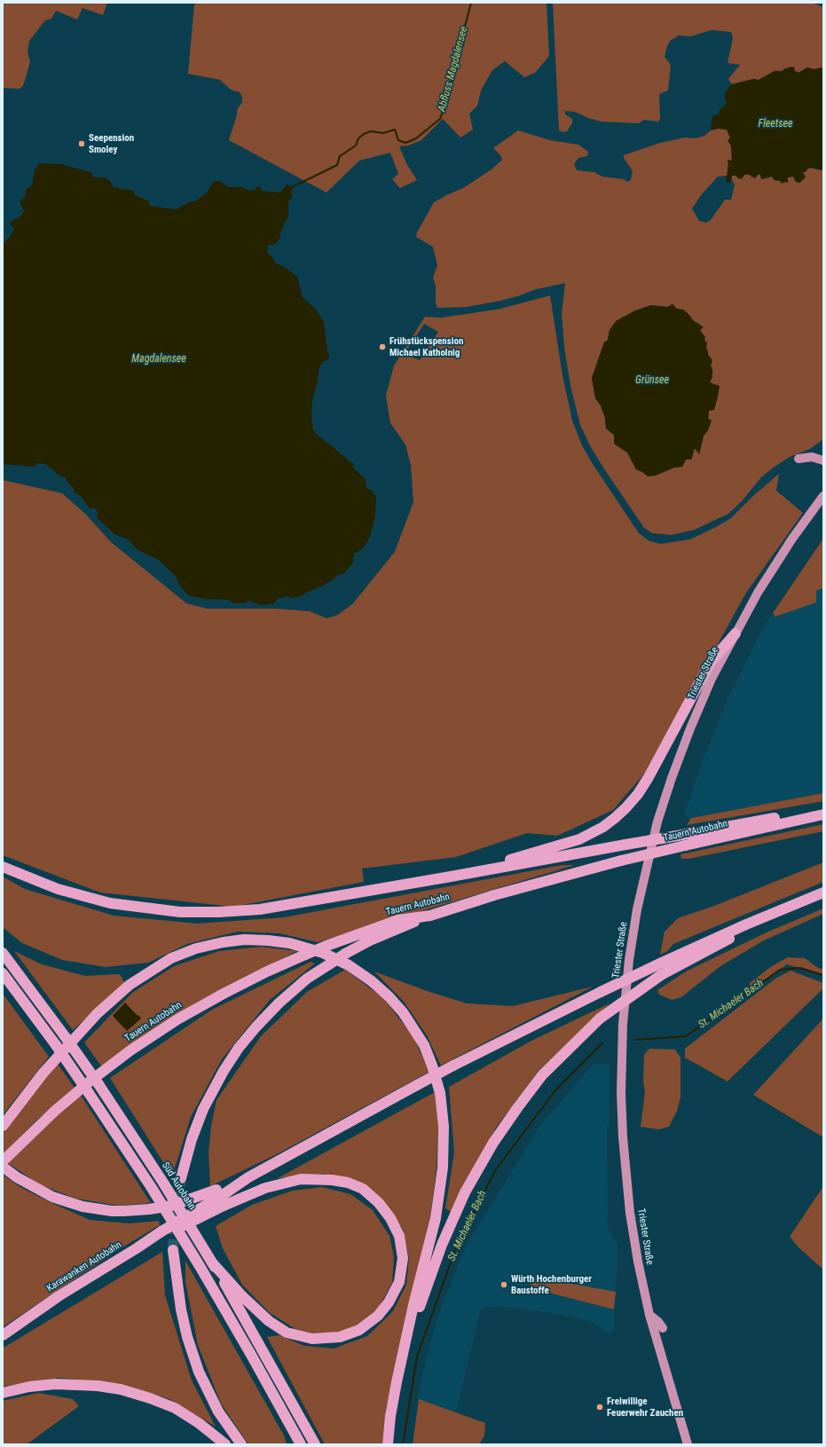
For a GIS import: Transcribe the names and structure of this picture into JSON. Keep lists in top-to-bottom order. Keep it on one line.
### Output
{"streets":{"highway":["Tauern Autobahn","Süd Autobahn","Karawanken Autobahn"],"main road":["Triester Straße"]},"crossings":[["Tauern Autobahn","Süd Autobahn"]],"water":["Abfluss Magdalensee","Fleetsee","Magdalensee","Grünsee","St. Michaeler Bach"],"places":["Seepension Smoley","Frühstückspension Michael Katholnig","Würth Hochenburger Baustoffe","Freiwillige Feuerwehr Zauchen"]}
